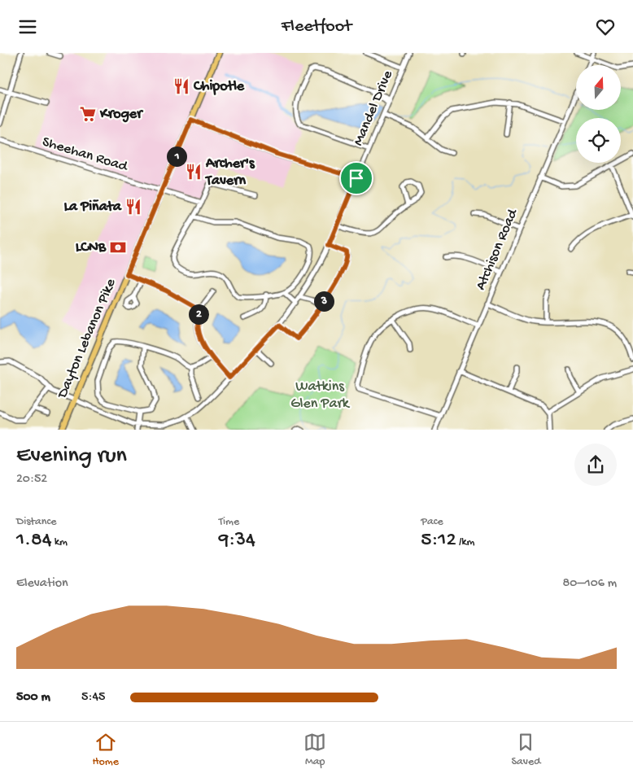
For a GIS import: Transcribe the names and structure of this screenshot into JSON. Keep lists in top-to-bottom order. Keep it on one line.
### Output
{"streets":{"main road":["Dayton Lebanon Pike"],"street":["Mandel Drive","Sheehan Road","Atchison Road"]},"crossings":[["Mandel Drive","Dayton Lebanon Pike"],["Sheehan Road","Dayton Lebanon Pike"]],"parks":["Watkins Glen Park"],"places":{"restaurant":["Chipotle","Archer's Tavern","La Piñata"],"supermarket":["Kroger"],"bank":["LCNB"]},"north":"top","page":{"header":"Fleetfoot","pins":["1","3","2"],"heading":["Evening run","20:52"],"stats":[["Distance","1.84 km"],["Time","9:34"],["Pace","5:12 /km"]],"chart":["Elevation","80–106 m"],"list":[{"name":"500 m","note":"5:45"}],"tabs":["Home","Map","Saved"]}}
